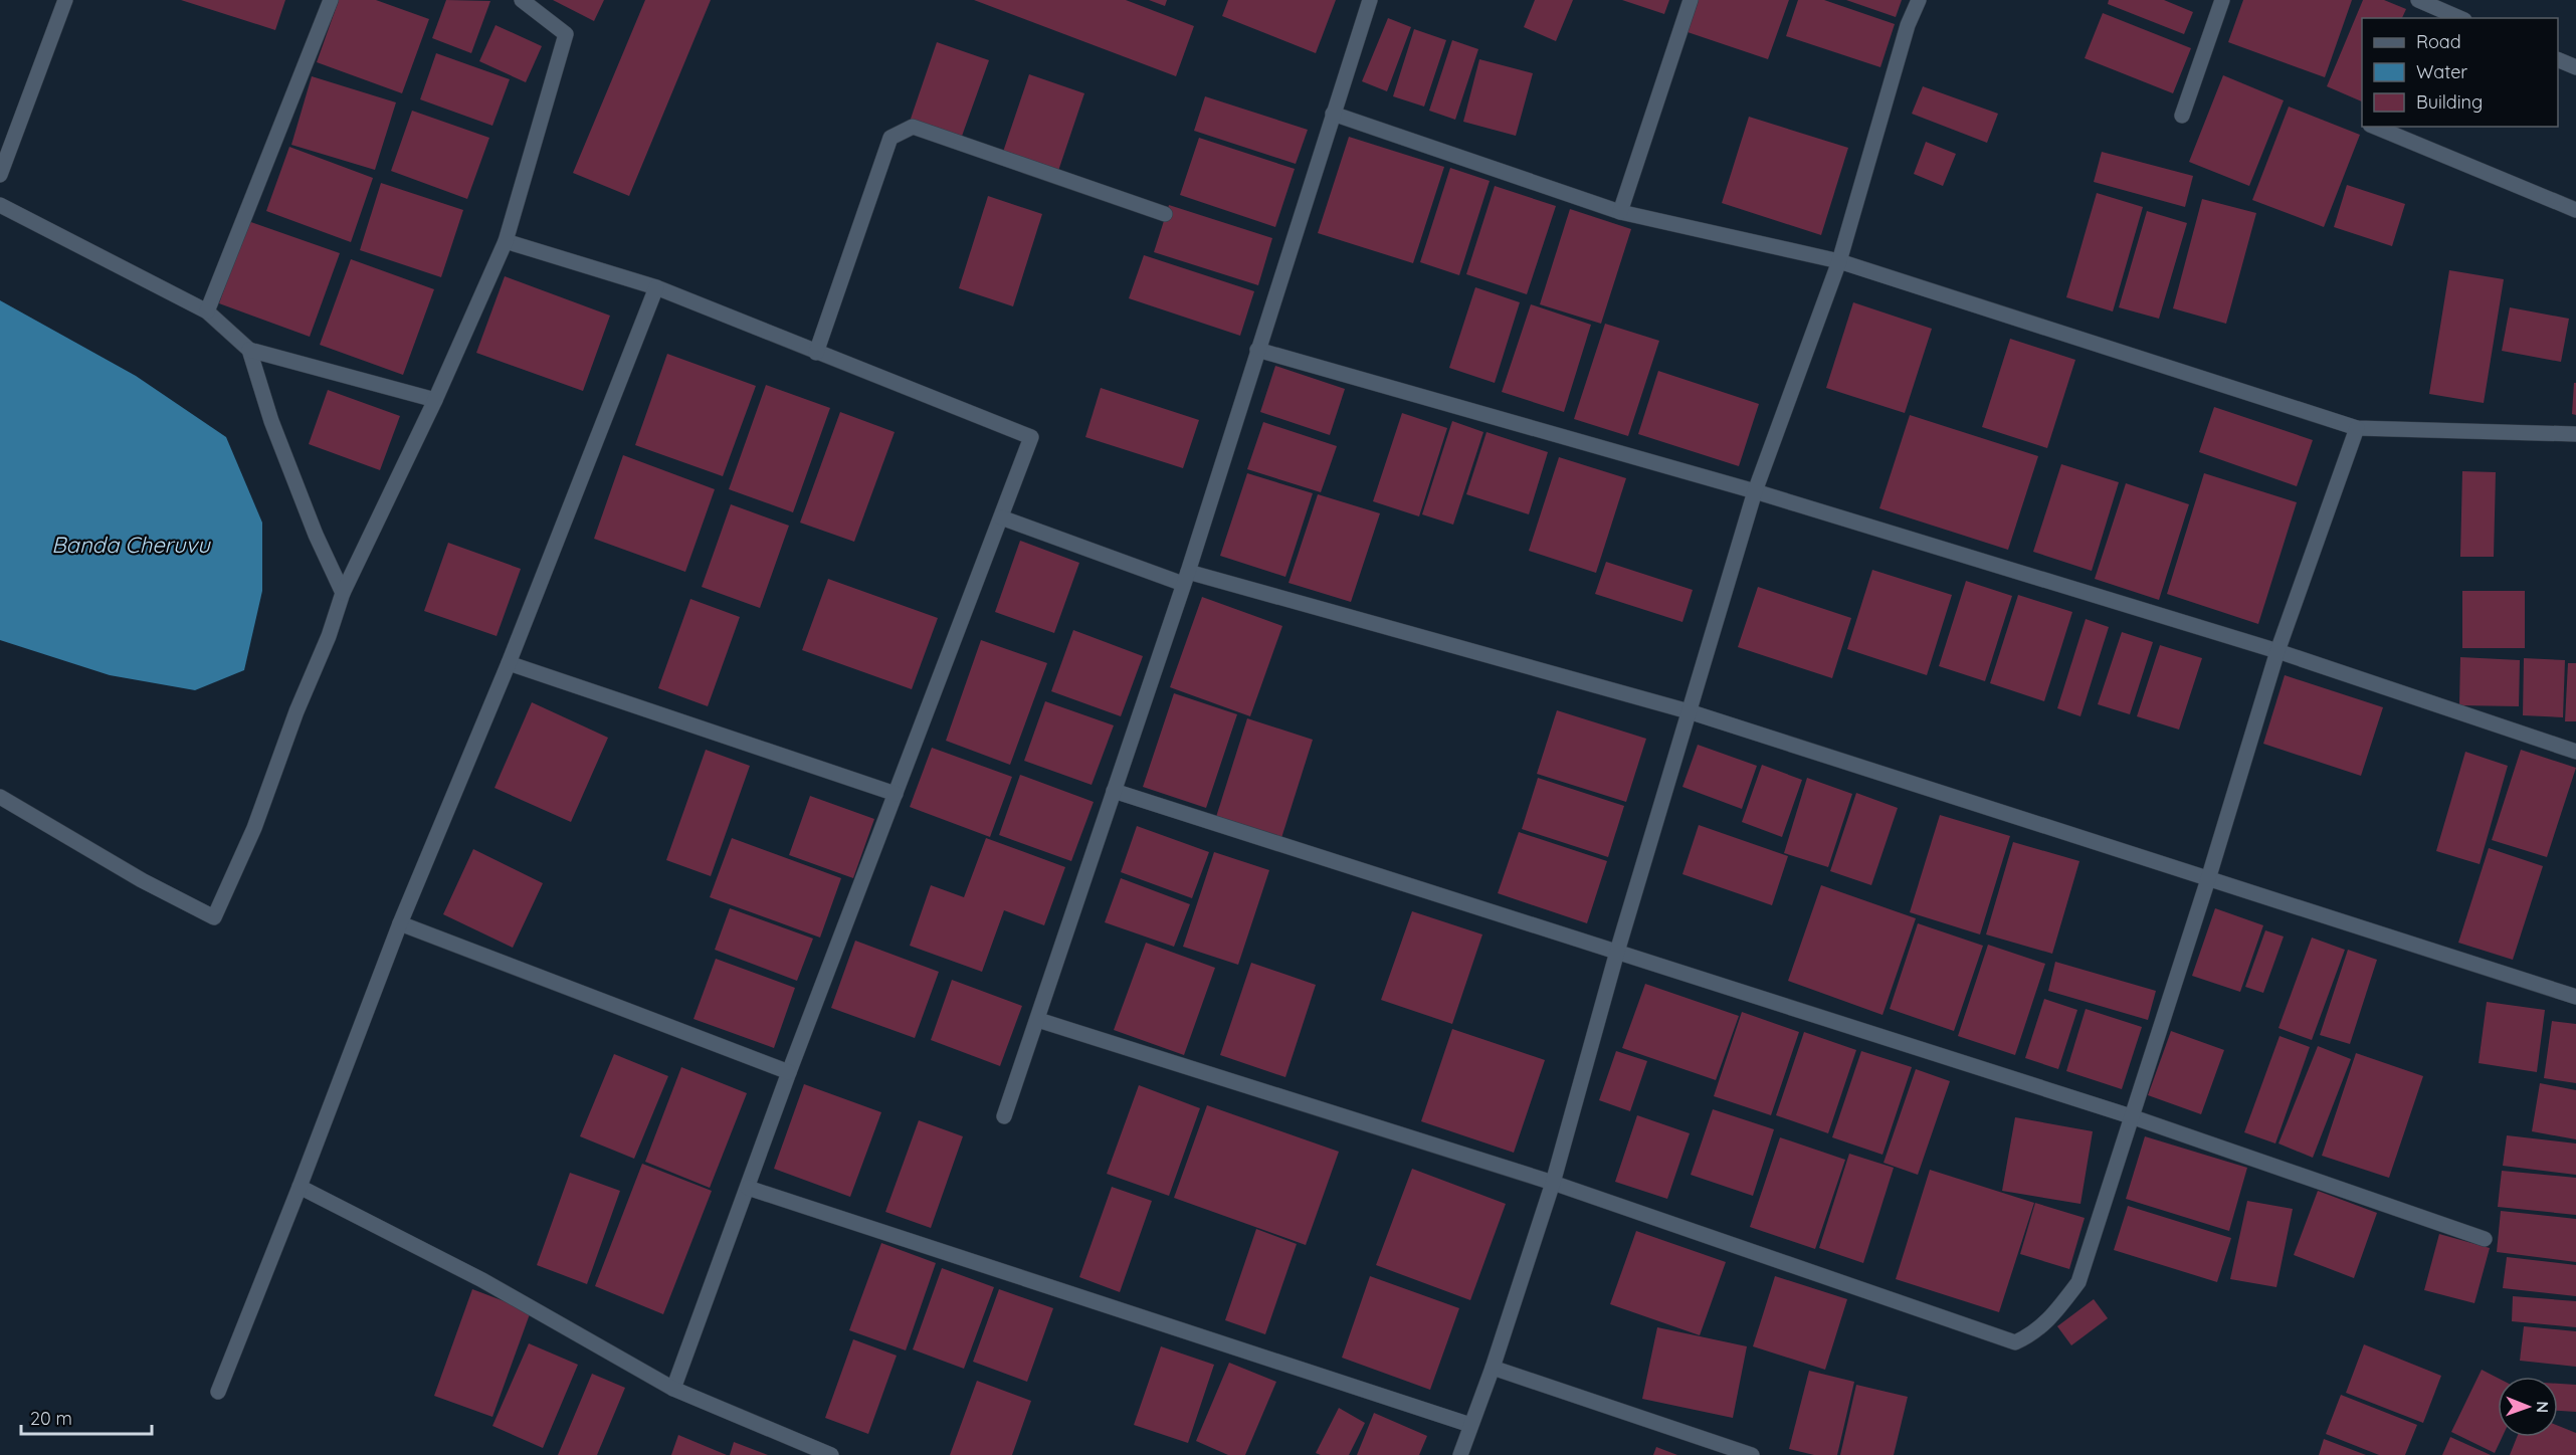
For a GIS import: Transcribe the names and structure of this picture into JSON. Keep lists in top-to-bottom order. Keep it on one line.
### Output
{"water":["Banda Cheruvu"],"legend":["Road","Water","Building"],"scale_bar":"20 m","north":"right"}
